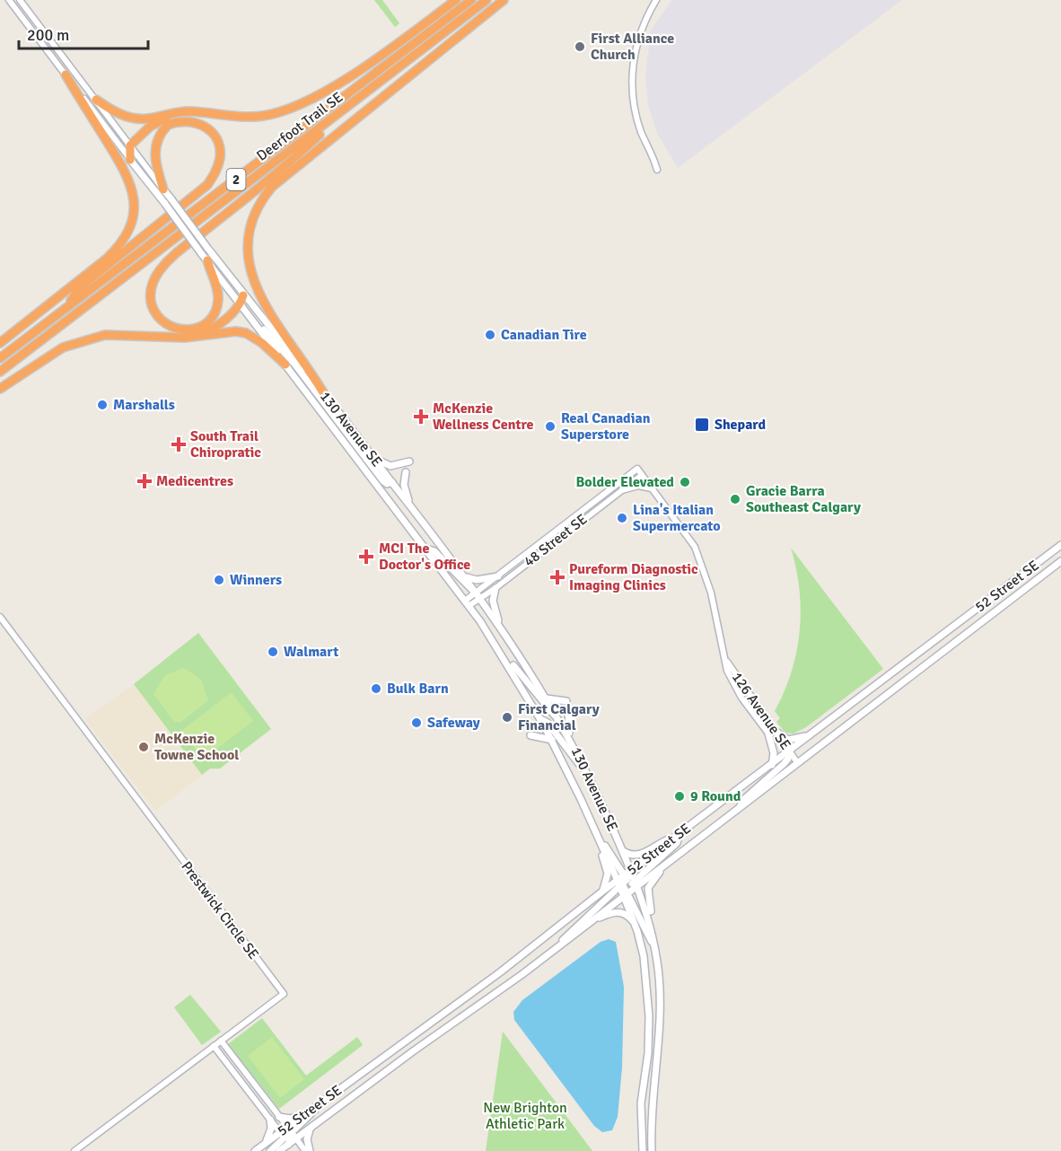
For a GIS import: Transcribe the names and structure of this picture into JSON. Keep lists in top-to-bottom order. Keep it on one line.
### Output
{"streets":{"highway":["Deerfoot Trail SE","2"],"main road":["130 Avenue SE","52 Street SE"],"street":["48 Street SE","126 Avenue SE","Prestwick Circle SE"]},"crossings":[["130 Avenue SE","48 Street SE"],["130 Avenue SE","52 Street SE"],["48 Street SE","126 Avenue SE"],["52 Street SE","126 Avenue SE"]],"parks":["New Brighton Athletic Park"],"places":{"other":["First Alliance Church","Canadian Tire","Marshalls","Real Canadian Superstore","Bolder Elevated","Gracie Barra Southeast Calgary","Lina's Italian Supermercato","Winners","Walmart","Bulk Barn","First Calgary Financial","Safeway","McKenzie Towne School","9 Round"],"health":["McKenzie Wellness Centre","South Trail Chiropratic","Medicentres","MCI The Doctor's Office","Pureform Diagnostic Imaging Clinics"],"transit":["Shepard"]},"scale_bar":"200 m"}
